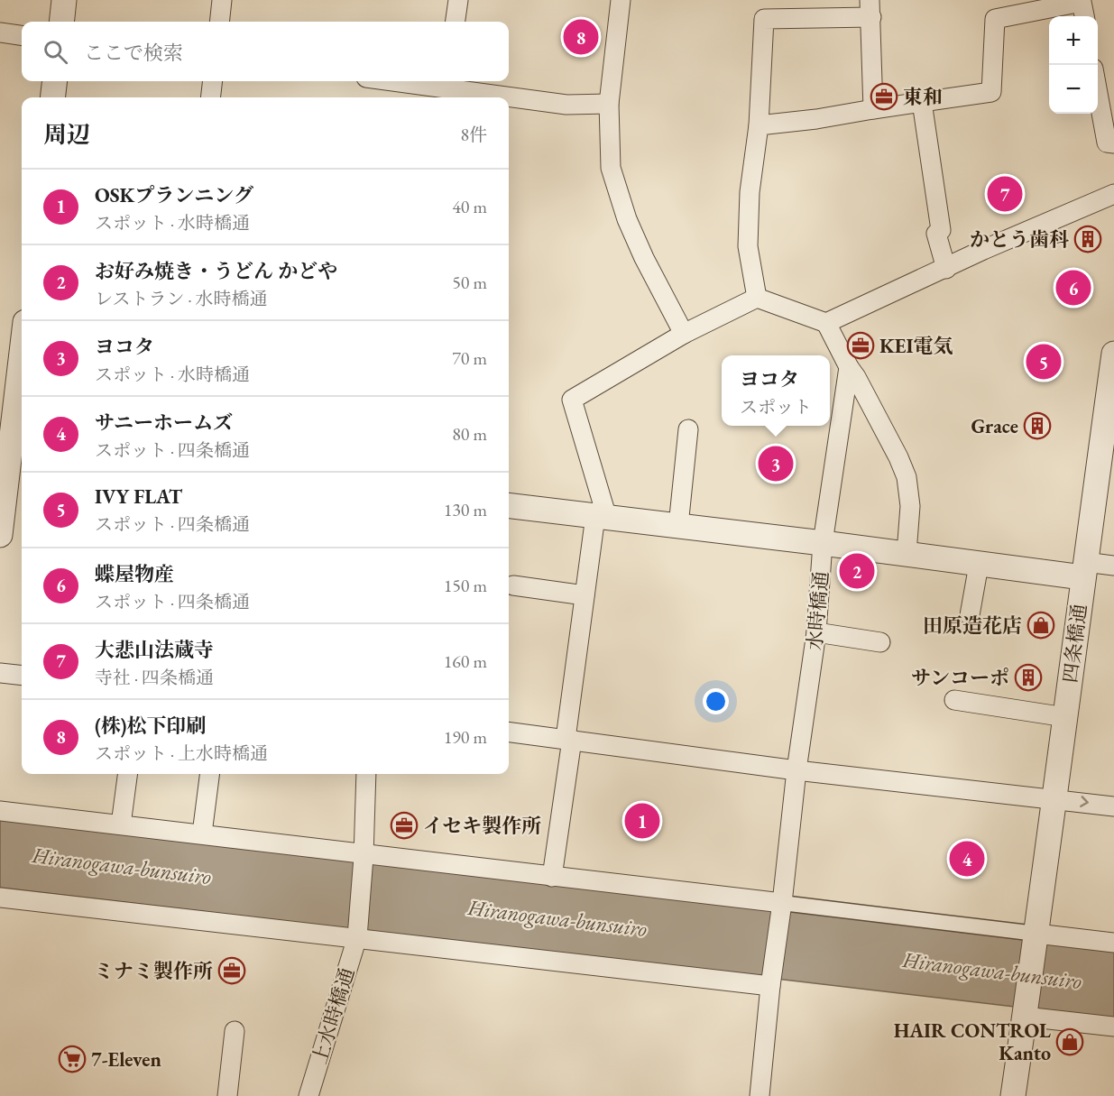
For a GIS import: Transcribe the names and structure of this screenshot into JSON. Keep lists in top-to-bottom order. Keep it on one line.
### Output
{"streets":{"street":["水時橋通","四条橋通","上水時橋通"]},"water":["Hiranogawa-bunsuiro"],"places":{"office":["東和","KEI電気","イセキ製作所","ミナミ製作所"],"building":["かとう歯科","Grace","サンコーポ"],"shop":["田原造花店","HAIR CONTROL Kanto"],"supermarket":["7-Eleven"]},"page":{"map_buttons":["+","−"],"pins":["8","7","6","5","3","2","1","4"],"search":"ここで検索","heading":["周辺","8件"],"list":[{"mark":"1","name":"OSKプランニング","note":"スポット · 水時橋通","value":"40 m"},{"mark":"2","name":"お好み焼き・うどん かどや","note":"レストラン · 水時橋通","value":"50 m"},{"mark":"3","name":"ヨコタ","note":"スポット · 水時橋通","value":"70 m"},{"mark":"4","name":"サニーホームズ","note":"スポット · 四条橋通","value":"80 m"},{"mark":"5","name":"IVY FLAT","note":"スポット · 四条橋通","value":"130 m"},{"mark":"6","name":"蝶屋物産","note":"スポット · 四条橋通","value":"150 m"},{"mark":"7","name":"大悲山法蔵寺","note":"寺社 · 四条橋通","value":"160 m"},{"mark":"8","name":"(株)松下印刷","note":"スポット · 上水時橋通","value":"190 m"}],"popup":["ヨコタ","スポット"]}}
